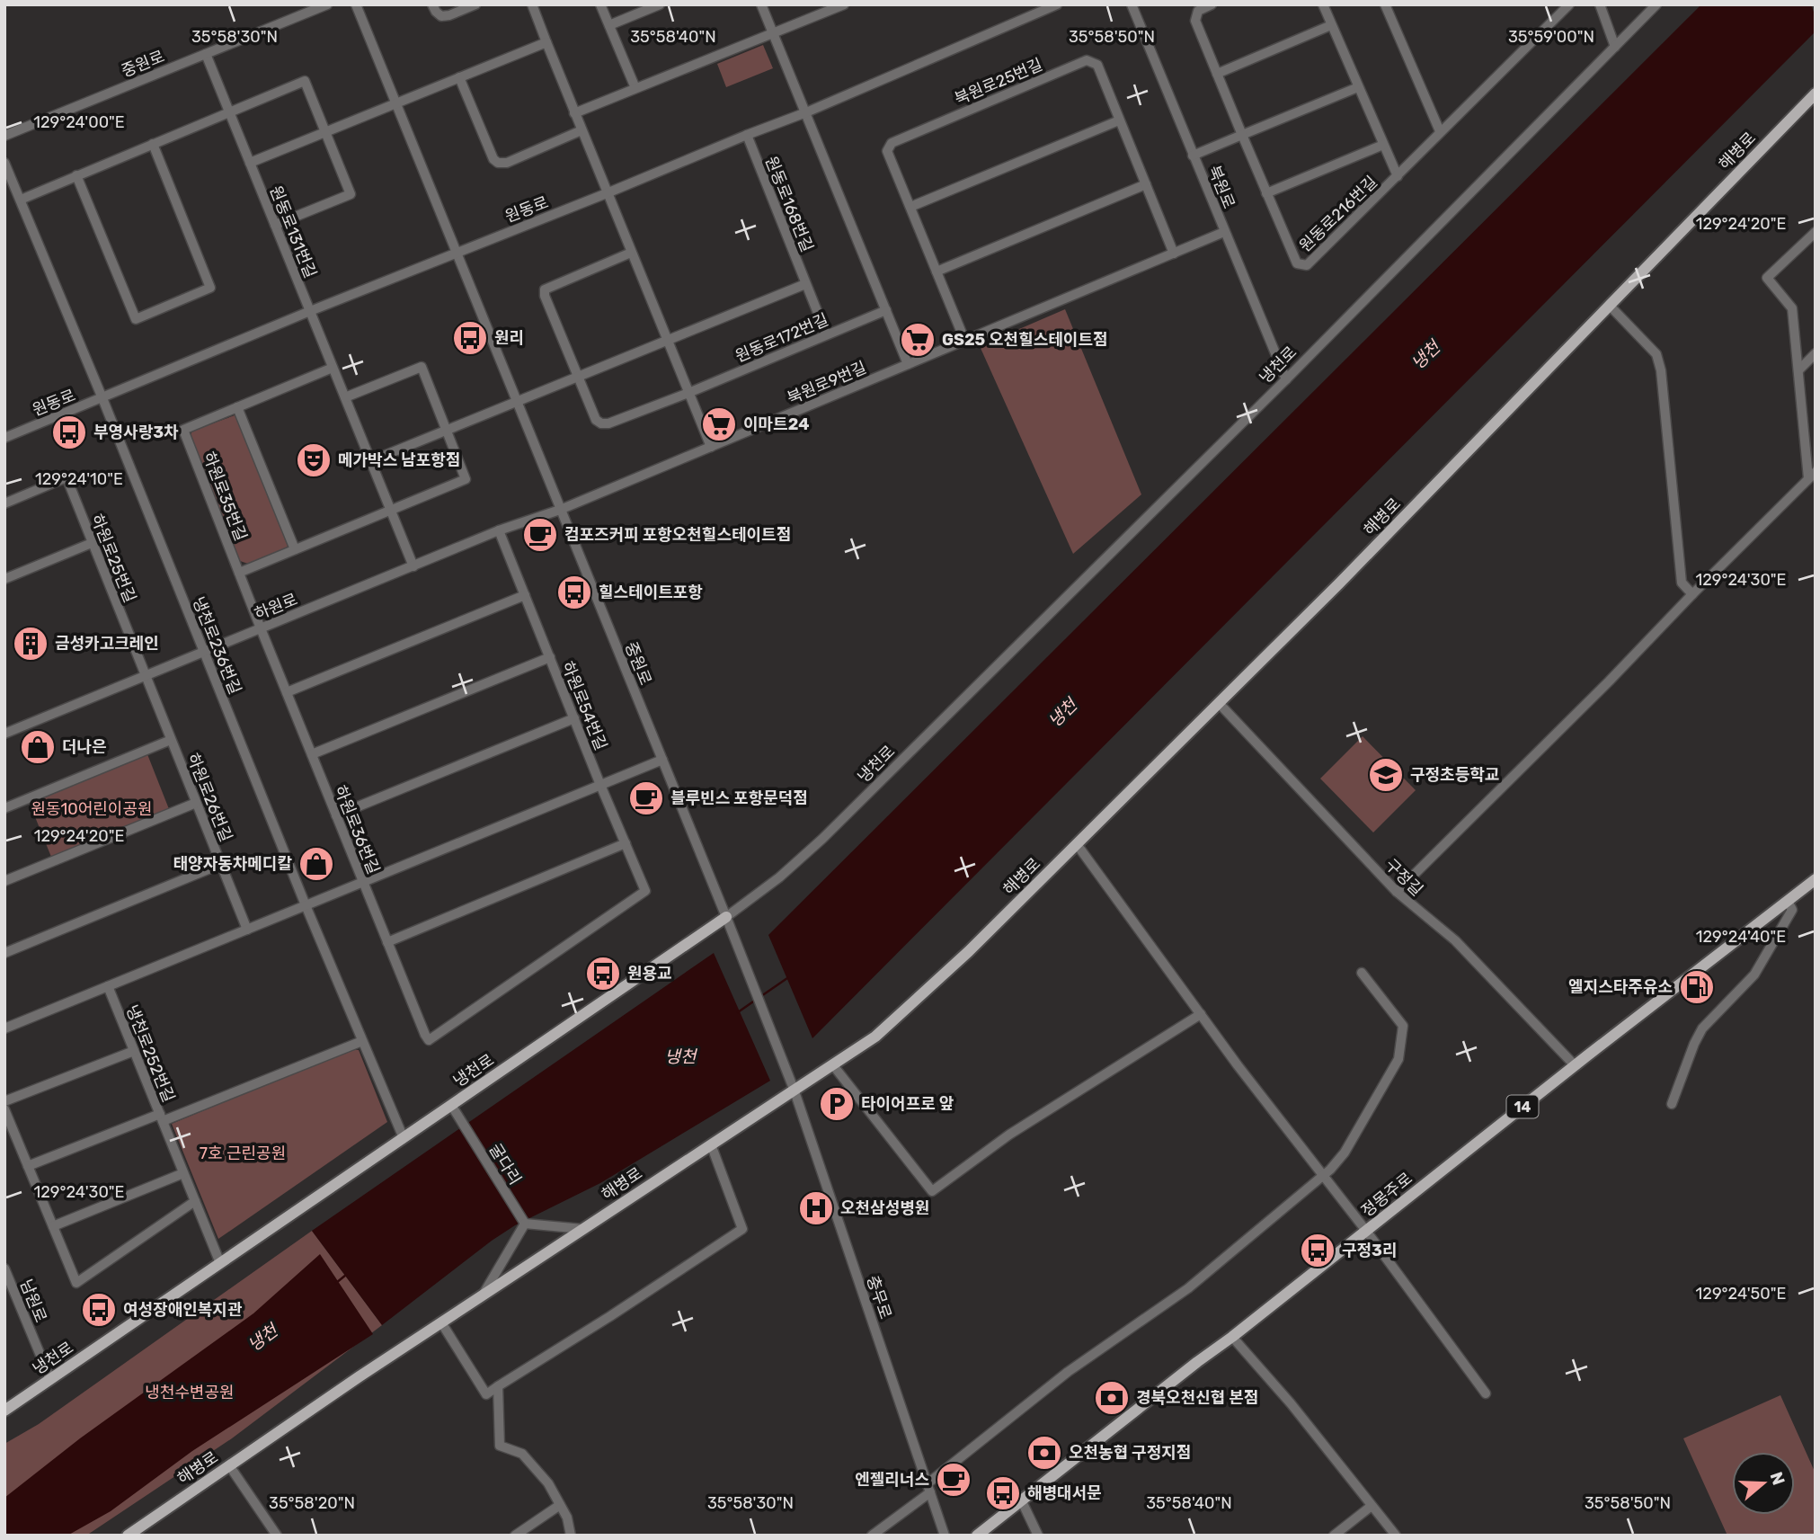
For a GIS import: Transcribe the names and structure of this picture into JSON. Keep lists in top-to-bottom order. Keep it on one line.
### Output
{"streets":{"main road":["해병로","냉천로","14","정몽주로"],"street":["중원로","북원로25번길","북원로","원동로168번길","원동로","원동로216번길","원동로131번길","원동로172번길","북원로9번길","하원로35번길","하원로25번길","하원로","냉천로236번길","하원로54번길","하원로26번길","하원로36번길","구정길","냉천로252번길","굴다리","충무로","남원로"]},"crossings":[["중원로","원동로"],["중원로","원동로131번길"],["중원로","냉천로"],["중원로","북원로9번길"],["중원로","하원로"],["중원로","충무로"],["북원로25번길","북원로9번길"],["해병로","구정길"],["해병로","충무로"],["북원로","냉천로"],["북원로","북원로9번길"],["원동로168번길","원동로"],["원동로168번길","원동로172번길"],["원동로","원동로131번길"],["원동로","냉천로236번길"],["원동로131번길","하원로"],["냉천로","냉천로236번길"],["냉천로","냉천로252번길"],["냉천로","굴다리"],["냉천로","남원로"],["북원로9번길","하원로"],["하원로35번길","하원로"],["하원로35번길","하원로36번길"],["하원로25번길","하원로"],["하원로25번길","하원로26번길"],["하원로","냉천로236번길"],["하원로","하원로54번길"],["하원로","하원로26번길"],["하원로","하원로36번길"],["하원로54번길","하원로36번길"],["구정길","정몽주로"]],"water":["냉천"],"parks":["원동10어린이공원","7호 근린공원","냉천수변공원"],"places":{"bus stop":["원리","부영사랑3차","힐스테이트포항","원용교","구정3리","여성장애인복지관","해병대서문"],"supermarket":["GS25 오천힐스테이트점","이마트24"],"theatre":["메가박스 남포항점"],"cafe":["컴포즈커피 포항오천힐스테이트점","블루빈스 포항문덕점","엔젤리너스"],"building":["금성카고크레인"],"shop":["더나은","태양자동차메디칼"],"school or university":["구정초등학교"],"fuel station":["엘지스타주유소"],"parking":["타이어프로 앞"],"hospital":["오천삼성병원"],"bank":["경북오천신협 본점","오천농협 구정지점"]},"north":"right","coordinates":["35°58'30\"N","35°58'40\"N","35°58'50\"N","35°59'00\"N","129°24'00\"E","129°24'20\"E","129°24'10\"E","129°24'30\"E","129°24'40\"E","129°24'50\"E","35°58'20\"N"]}
